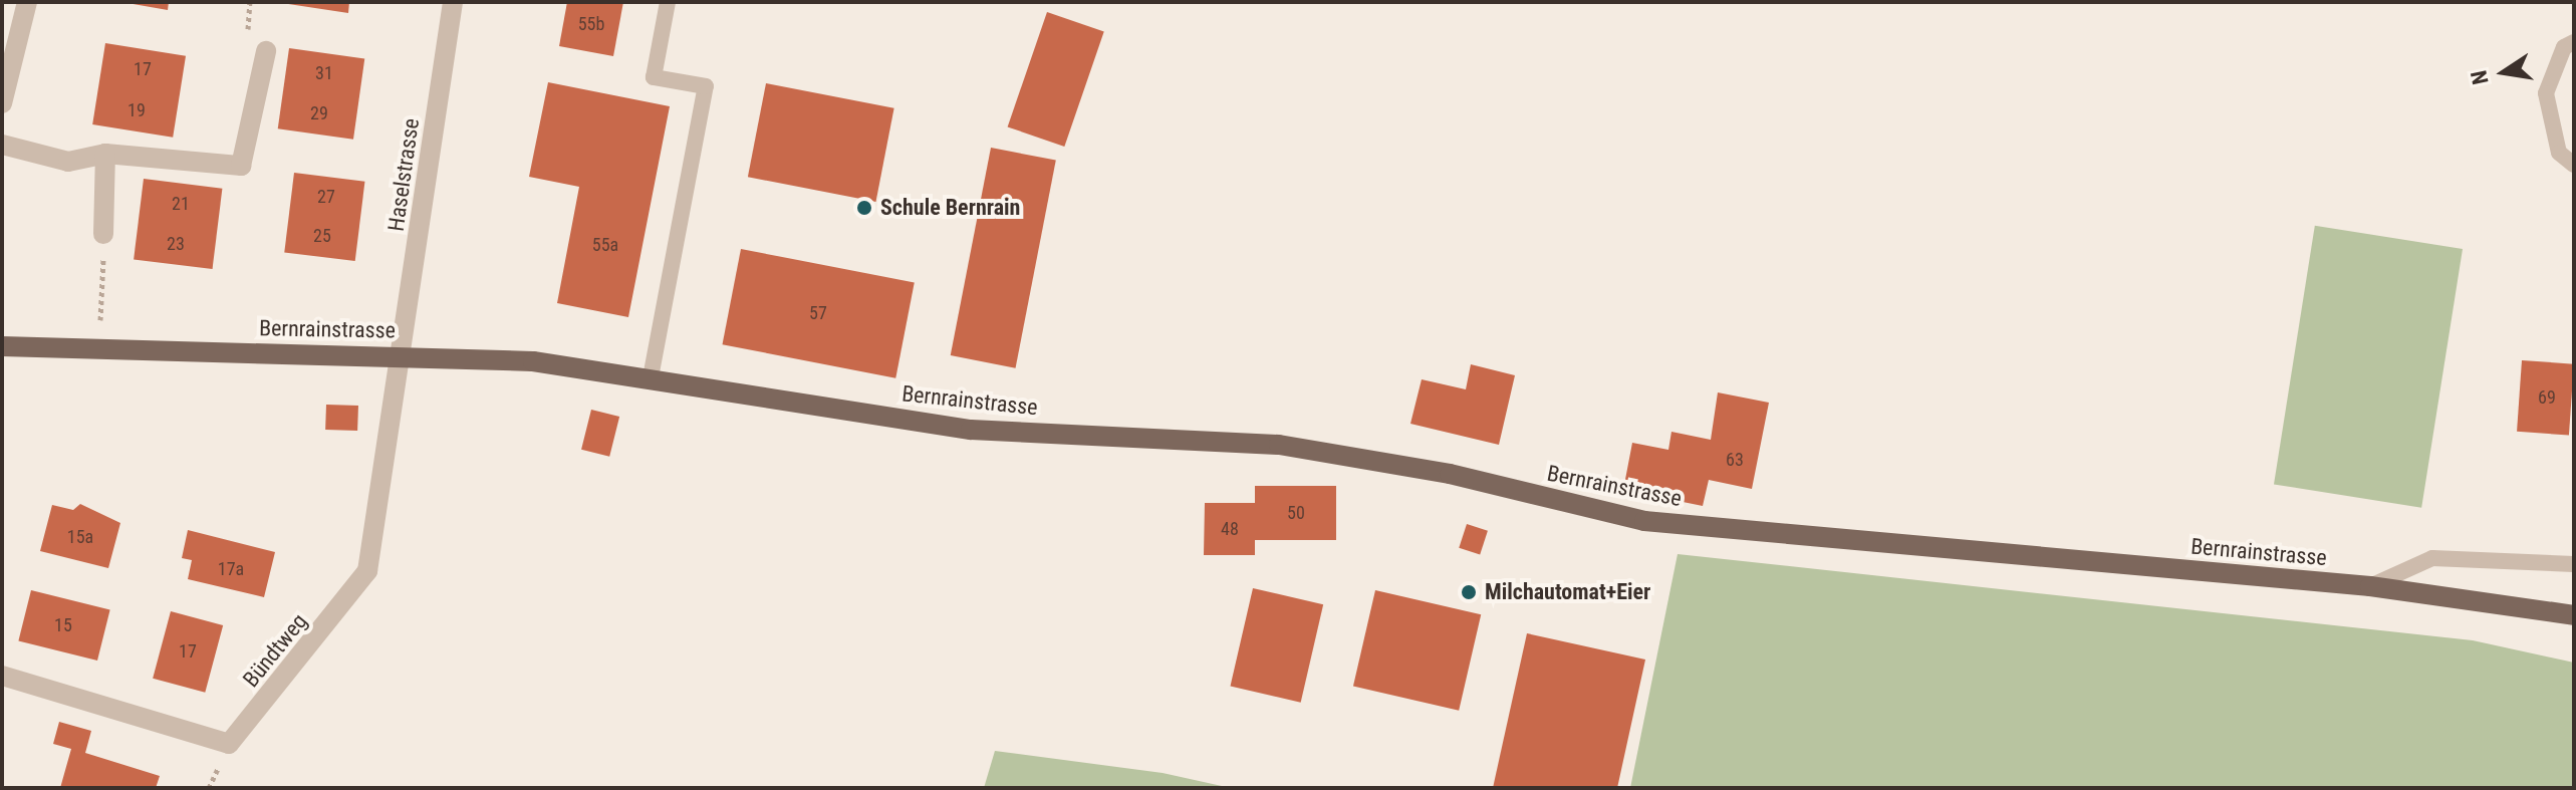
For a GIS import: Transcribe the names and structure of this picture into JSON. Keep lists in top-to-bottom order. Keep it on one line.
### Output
{"streets":{"main road":["Bernrainstrasse"],"street":["Haselstrasse","Bündtweg"]},"crossings":[["Haselstrasse","Bernrainstrasse"],["Haselstrasse","Bündtweg"],["Bernrainstrasse","Bündtweg"]],"places":["Schule Bernrain","Milchautomat+Eier"],"house_numbers":["55b","17","31","19","29","27","21","25","23","55a","57","69","63","50","48","15a","17a","15","17"],"north":"left"}
